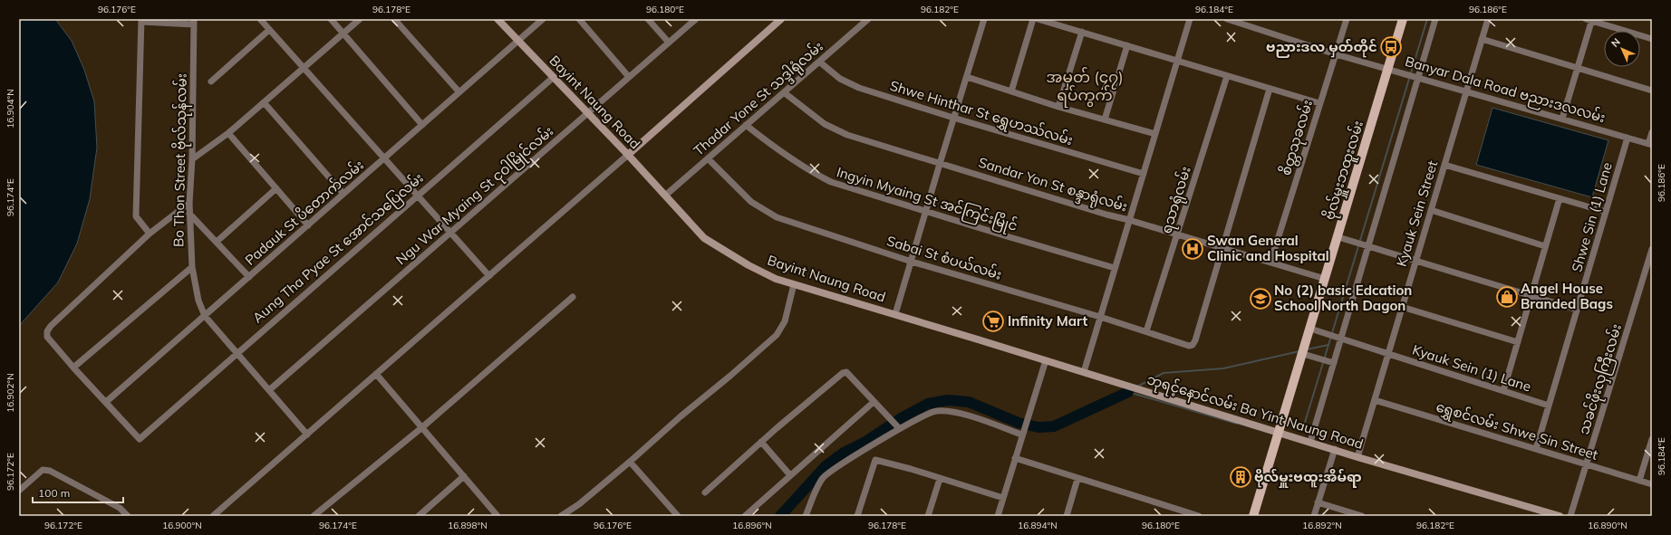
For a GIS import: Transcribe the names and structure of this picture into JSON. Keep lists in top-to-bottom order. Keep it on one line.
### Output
{"streets":{"main road":["Bayint Naung Road","ဗိုလ်မှူးဘထူးလမ်း","ဘုရင့်နောင်လမ်း Ba Yint Naung Road"],"street":["Banyar Dala Road ဗညားဒလလမ်း","Thadar Yone St သဒ္ဒါရုံလမ်း","Shwe Hinthar St ရွှေဟဿ်လမ်း","စိတ္တသုခလမ်း","Bo Thon Street ဗိုလ်သုန်လမ်း","Sandar Yon St စန္ဒာရုံလမ်း","Ngu War Myaing St ငုဝါမြိုင်လမ်း","Ingyin Myaing St အင်ကြင်းမြိုင်","ရသာရုံလမ်း","Padauk St ပိတောက်လမ်း","Kyauk Sein Street","Shwe Sin (1) Lane","Aung Tha Pyae St အောင်သပြေလမ်း","Sabai St စံပယ်လမ်း","Kyauk Sein (1) Lane","သခင်ဖိုးလှကြီးလမ်း","ရွှေစင်လမ်း Shwe Sin Street"]},"crossings":[["Banyar Dala Road ဗညားဒလလမ်း","စိတ္တသုခလမ်း"],["Banyar Dala Road ဗညားဒလလမ်း","ဗိုလ်မှူးဘထူးလမ်း"],["Banyar Dala Road ဗညားဒလလမ်း","Kyauk Sein Street"],["Banyar Dala Road ဗညားဒလလမ်း","Shwe Sin (1) Lane"],["Thadar Yone St သဒ္ဒါရုံလမ်း","Bayint Naung Road"],["Thadar Yone St သဒ္ဒါရုံလမ်း","Shwe Hinthar St ရွှေဟဿ်လမ်း"],["Thadar Yone St သဒ္ဒါရုံလမ်း","Sandar Yon St စန္ဒာရုံလမ်း"],["Thadar Yone St သဒ္ဒါရုံလမ်း","Ingyin Myaing St အင်ကြင်းမြိုင်"],["Thadar Yone St သဒ္ဒါရုံလမ်း","Sabai St စံပယ်လမ်း"],["Bayint Naung Road","Ngu War Myaing St ငုဝါမြိုင်လမ်း"],["Bayint Naung Road","Padauk St ပိတောက်လမ်း"],["Bayint Naung Road","Aung Tha Pyae St အောင်သပြေလမ်း"],["Bayint Naung Road","ဘုရင့်နောင်လမ်း Ba Yint Naung Road"],["စိတ္တသုခလမ်း","Sandar Yon St စန္ဒာရုံလမ်း"],["Bo Thon Street ဗိုလ်သုန်လမ်း","Ngu War Myaing St ငုဝါမြိုင်လမ်း"],["Bo Thon Street ဗိုလ်သုန်လမ်း","Padauk St ပိတောက်လမ်း"],["Bo Thon Street ဗိုလ်သုန်လမ်း","Aung Tha Pyae St အောင်သပြေလမ်း"],["ဗိုလ်မှူးဘထူးလမ်း","Sandar Yon St စန္ဒာရုံလမ်း"],["ဗိုလ်မှူးဘထူးလမ်း","Kyauk Sein (1) Lane"],["ဗိုလ်မှူးဘထူးလမ်း","ဘုရင့်နောင်လမ်း Ba Yint Naung Road"],["Sandar Yon St စန္ဒာရုံလမ်း","ရသာရုံလမ်း"],["Sandar Yon St စန္ဒာရုံလမ်း","Sabai St စံပယ်လမ်း"],["ရသာရုံလမ်း","Sabai St စံပယ်လမ်း"],["Padauk St ပိတောက်လမ်း","Aung Tha Pyae St အောင်သပြေလမ်း"],["Kyauk Sein Street","Kyauk Sein (1) Lane"],["Kyauk Sein Street","ဘုရင့်နောင်လမ်း Ba Yint Naung Road"],["Kyauk Sein Street","ရွှေစင်လမ်း Shwe Sin Street"],["Shwe Sin (1) Lane","Kyauk Sein (1) Lane"],["Shwe Sin (1) Lane","ရွှေစင်လမ်း Shwe Sin Street"],["သခင်ဖိုးလှကြီးလမ်း","ရွှေစင်လမ်း Shwe Sin Street"]],"districts":["အမှတ် (၄၇) ရပ်ကွက်"],"places":{"bus stop":["ဗညားဒလ မှတ်တိုင်"],"hospital":["Swan General Clinic and Hospital"],"shop":["Angel House Branded Bags"],"school or university":["No (2) basic Edcation School North Dagon"],"supermarket":["Infinity Mart"],"building":["ဗိုလ်မှူးဗထူးအိမ်ရာ"]},"scale_bar":"100 m","north":"top left","coordinates":["96.176°E","96.178°E","96.180°E","96.182°E","96.184°E","96.186°E","16.904°N","96.174°E","16.902°N","96.172°E","16.900°N","16.898°N","16.896°N","16.894°N","16.892°N","16.890°N"]}
